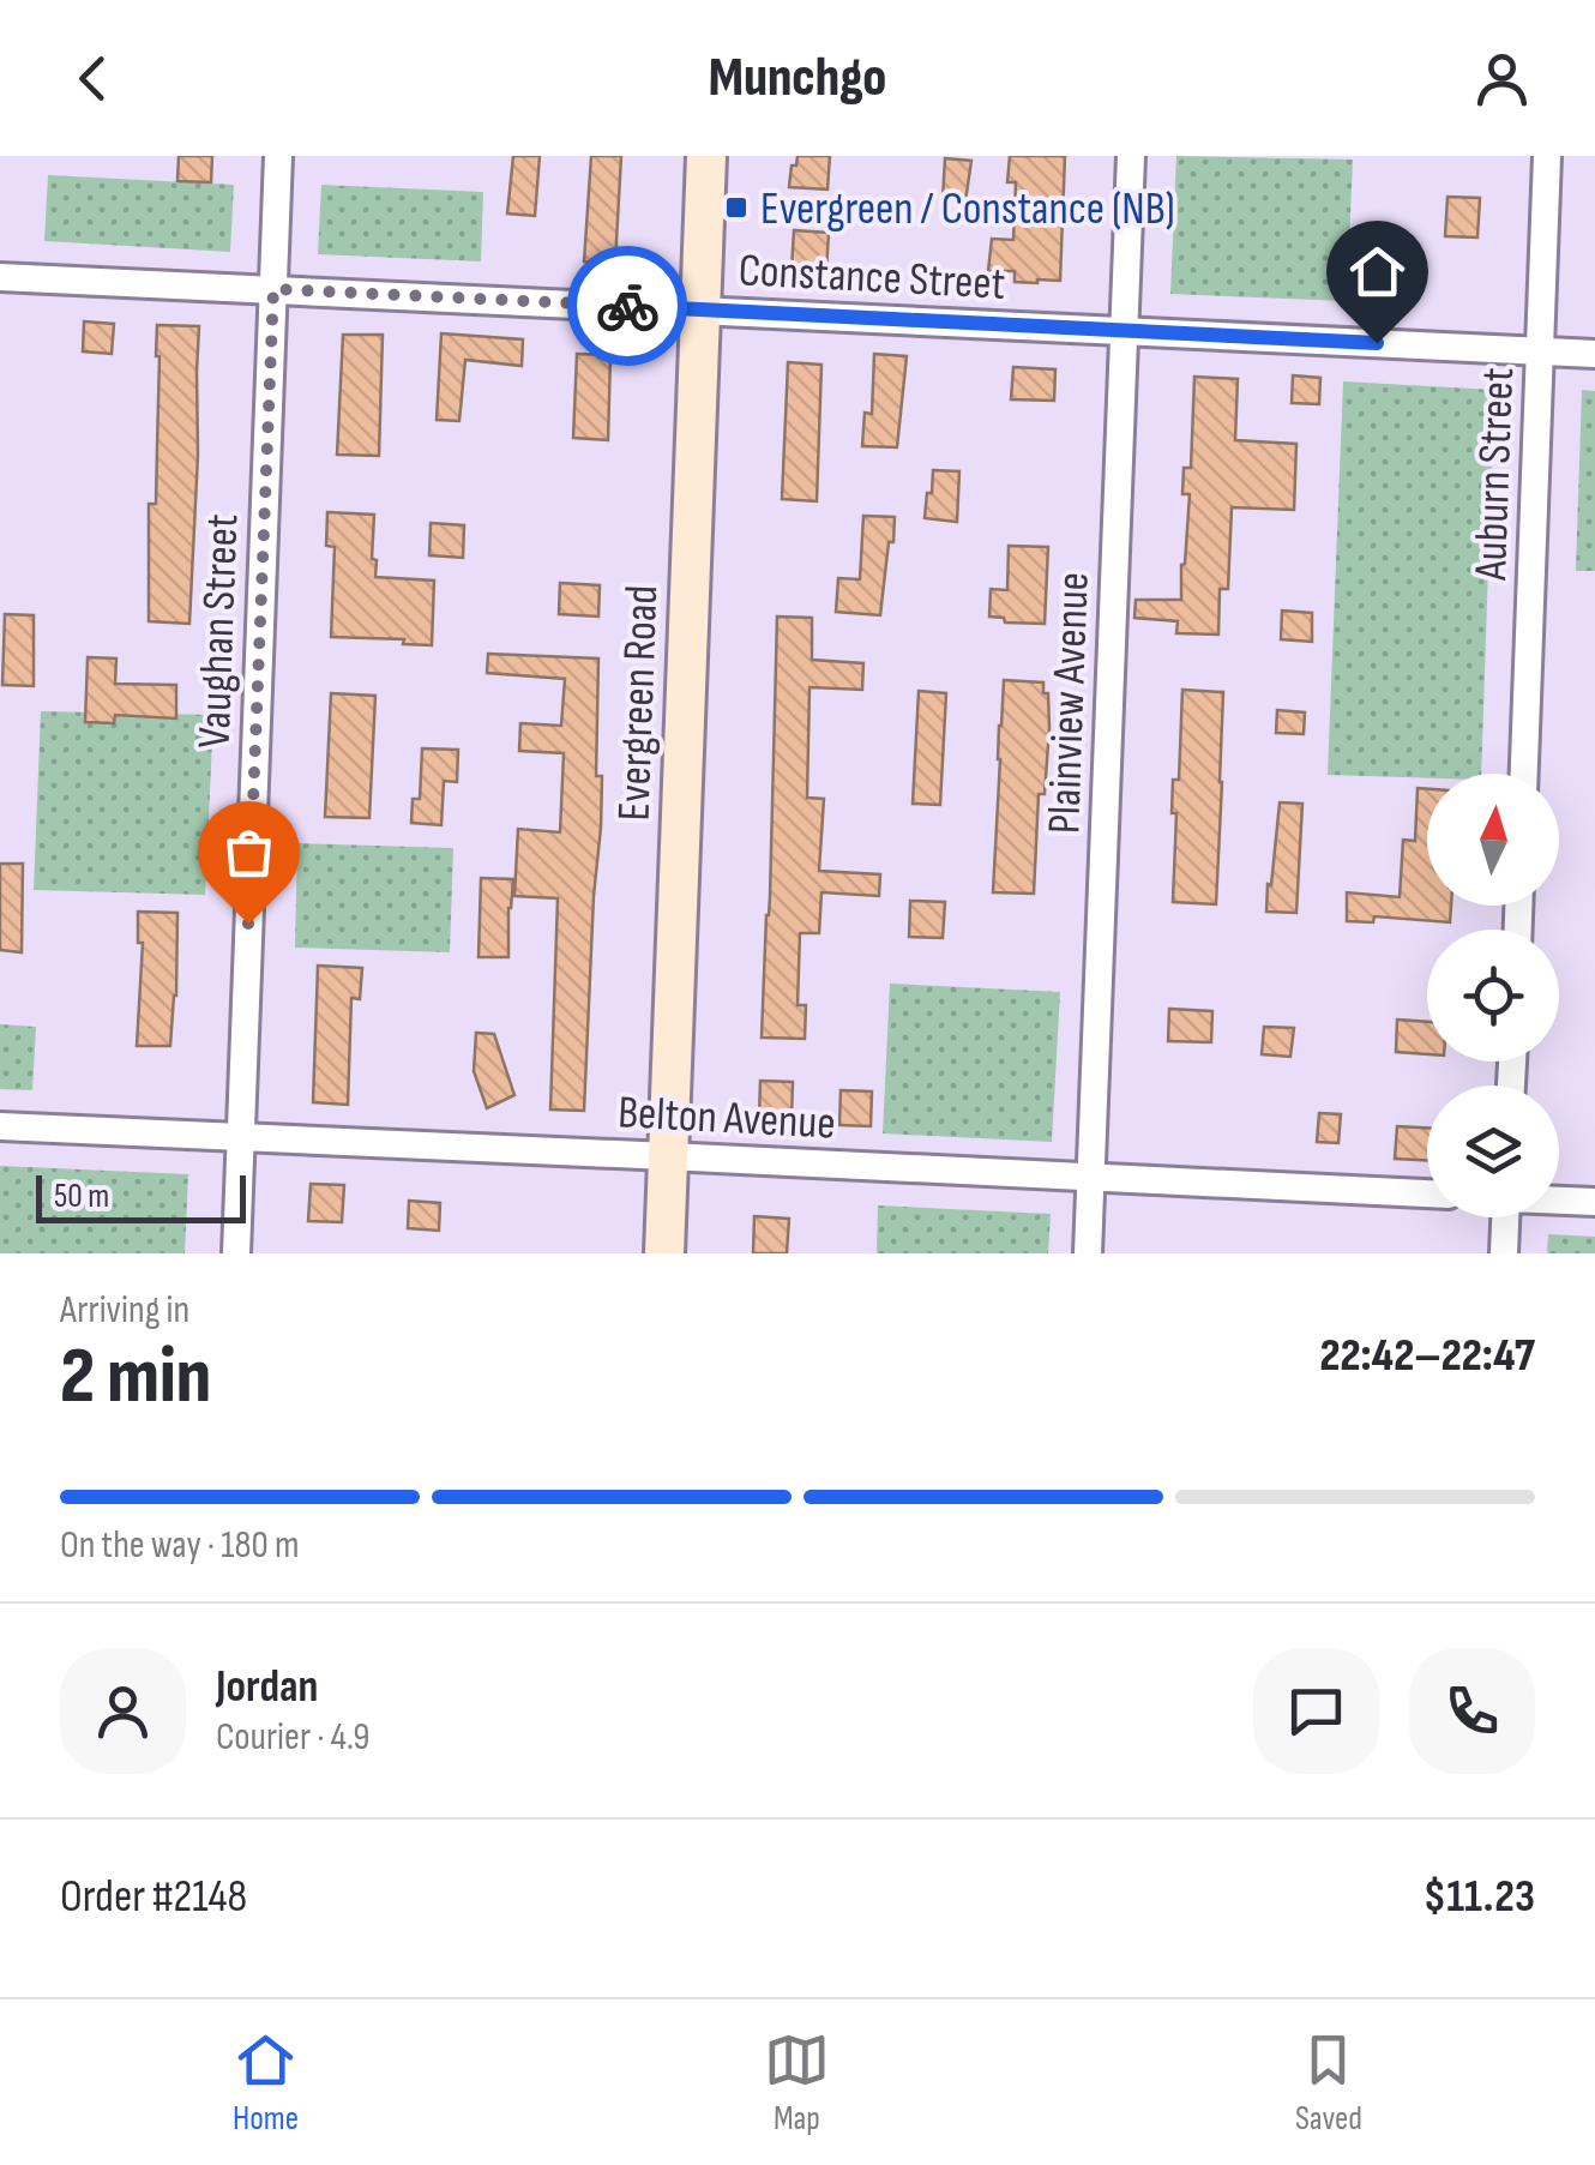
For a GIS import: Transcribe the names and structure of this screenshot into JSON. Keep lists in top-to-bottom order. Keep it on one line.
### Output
{"streets":{"street":["Constance Street","Auburn Street","Vaughan Street","Evergreen Road","Plainview Avenue","Belton Avenue"]},"crossings":[["Constance Street","Auburn Street"],["Constance Street","Vaughan Street"],["Constance Street","Evergreen Road"],["Constance Street","Plainview Avenue"],["Vaughan Street","Belton Avenue"],["Evergreen Road","Belton Avenue"],["Plainview Avenue","Belton Avenue"]],"places":{"transit":["Evergreen / Constance (NB)"]},"scale_bar":"50 m","north":"top","page":{"header":"Munchgo","scale":"50 m","heading":["2 min","Arriving in","22:42–22:47"],"panel":["Jordan","Courier · 4.9","Order #2148","$11.23"],"bar":"On the way · 180 m","tabs":["Home","Map","Saved"]}}
